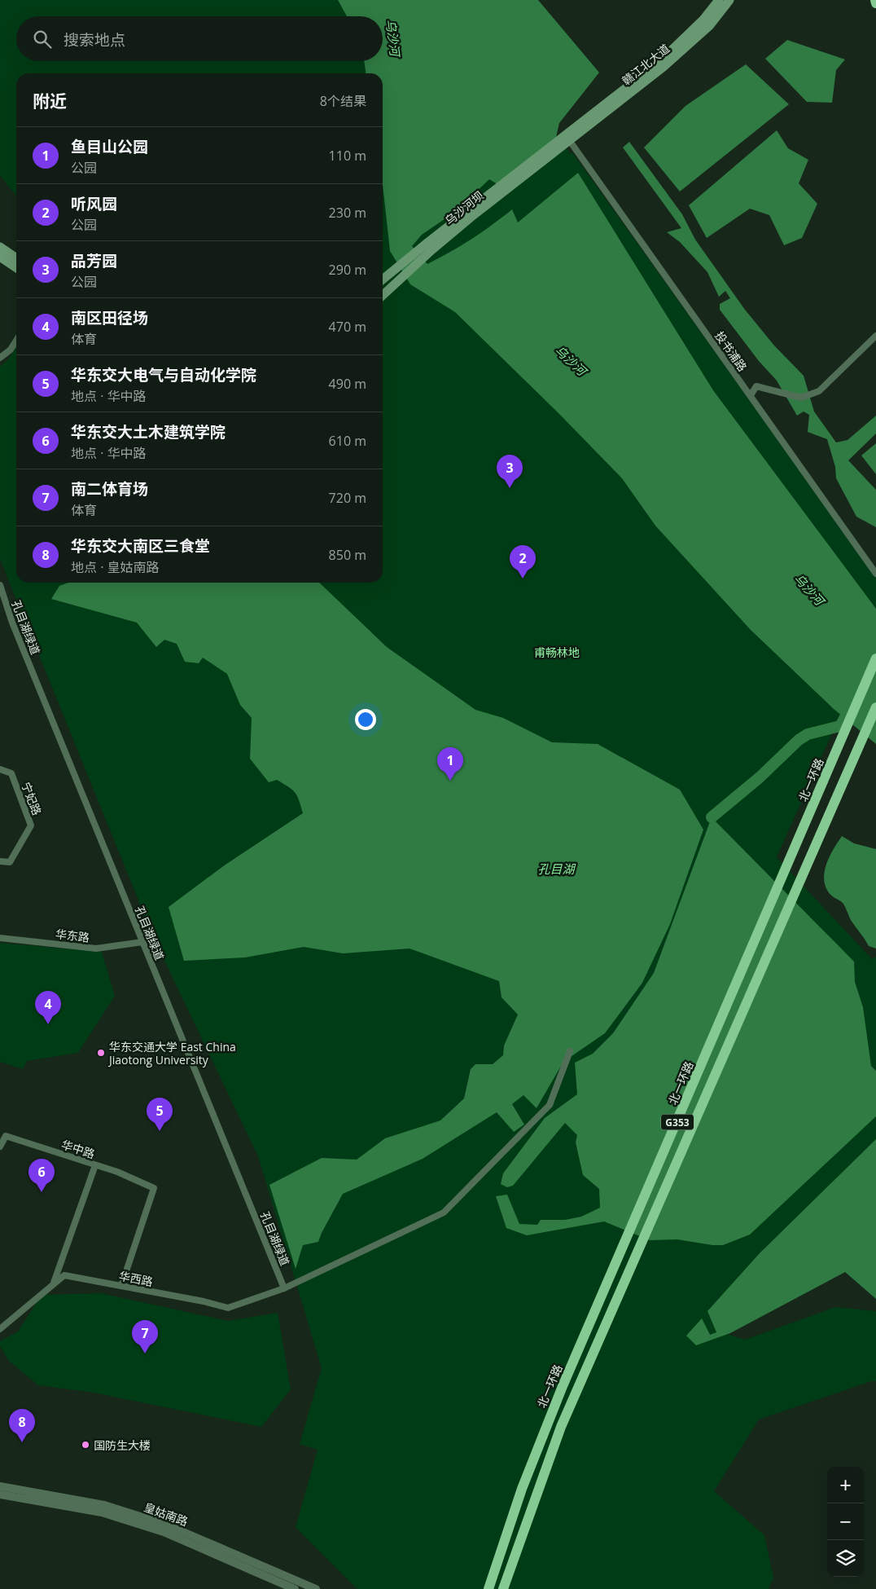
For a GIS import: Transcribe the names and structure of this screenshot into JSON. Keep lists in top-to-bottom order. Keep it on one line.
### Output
{"streets":{"highway":["北一环路","G353"],"main road":["赣江北大道","乌沙河坝"],"street":["投书浦路","孔目湖绿道","宁妃路","华东路","华中路","华西路","皇姑南路"]},"crossings":[["赣江北大道","乌沙河坝"],["赣江北大道","投书浦路"],["乌沙河坝","投书浦路"],["孔目湖绿道","华东路"],["孔目湖绿道","华西路"],["华中路","华西路"]],"water":["乌沙河","孔目湖"],"parks":["甫畅林地"],"places":["华东交通大学 East China Jiaotong University","国防生大楼"],"page":{"search":"搜索地点","heading":["附近","8个结果"],"list":[{"mark":"1","name":"鱼目山公园","note":"公园","value":"110 m"},{"mark":"2","name":"听风园","note":"公园","value":"230 m"},{"mark":"3","name":"品芳园","note":"公园","value":"290 m"},{"mark":"4","name":"南区田径场","note":"体育","value":"470 m"},{"mark":"5","name":"华东交大电气与自动化学院","note":"地点 · 华中路","value":"490 m"},{"mark":"6","name":"华东交大土木建筑学院","note":"地点 · 华中路","value":"610 m"},{"mark":"7","name":"南二体育场","note":"体育","value":"720 m"},{"mark":"8","name":"华东交大南区三食堂","note":"地点 · 皇姑南路","value":"850 m"}],"pins":["3","2","1","4","5","6","7","8"],"map_buttons":["+","−"]}}
